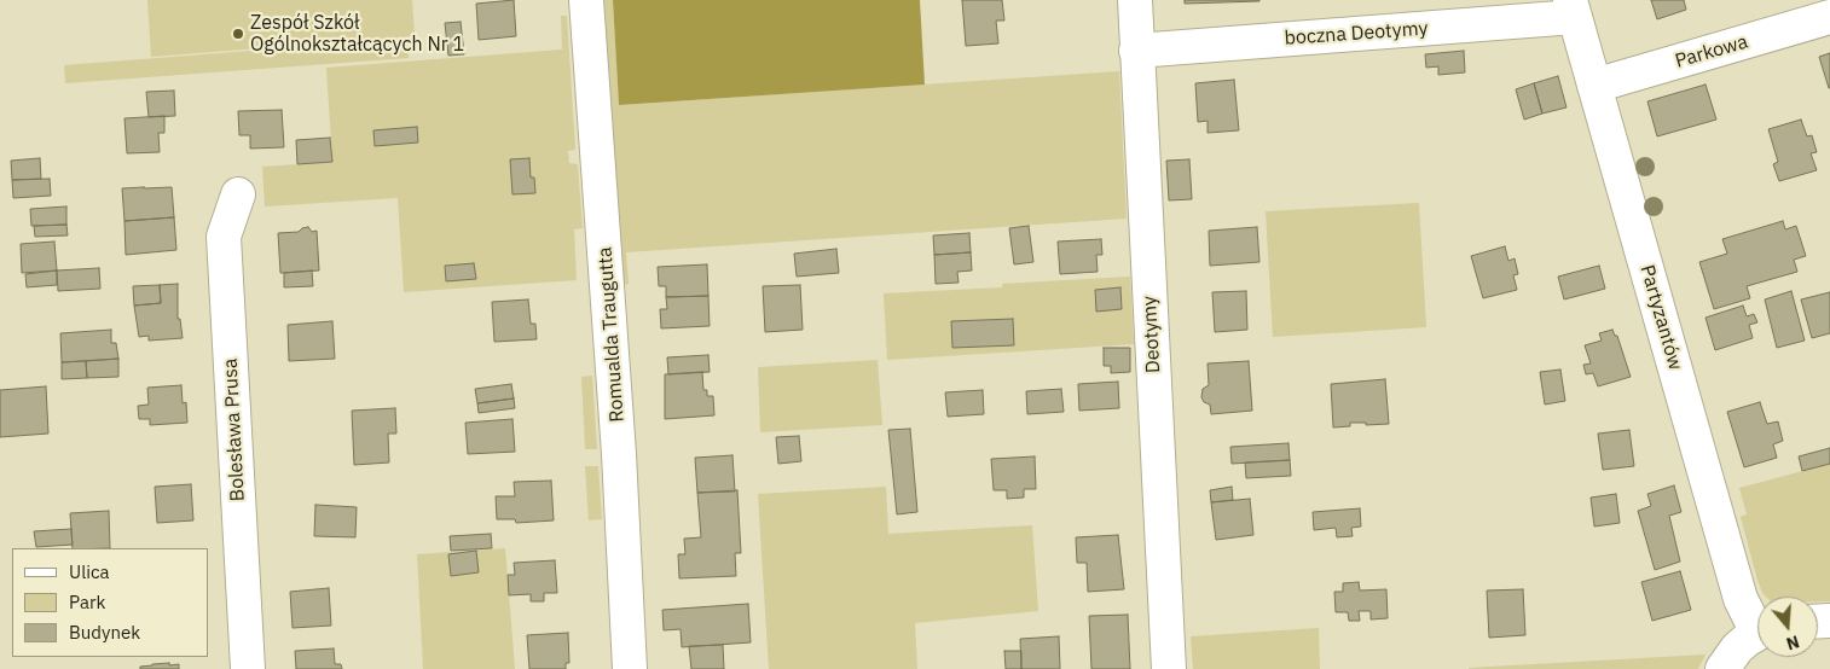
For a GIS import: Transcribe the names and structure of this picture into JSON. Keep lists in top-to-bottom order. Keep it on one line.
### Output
{"streets":{"street":["boczna Deotymy","Parkowa","Partyzantów","Romualda Traugutta","Deotymy","Bolesława Prusa"]},"crossings":[["boczna Deotymy","Partyzantów"],["boczna Deotymy","Deotymy"],["Parkowa","Partyzantów"]],"places":["Zespół Szkół Ogólnokształcących Nr 1"],"legend":["Ulica","Park","Budynek"],"north":"bottom"}
